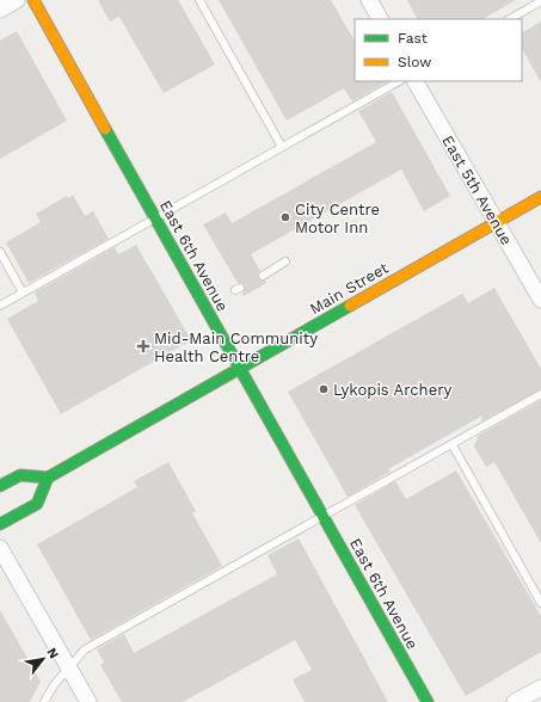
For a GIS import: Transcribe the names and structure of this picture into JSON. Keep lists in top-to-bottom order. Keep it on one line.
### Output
{"streets":{"street":["East 5th Avenue","East 6th Avenue","Main Street"]},"crossings":[["East 5th Avenue","Main Street"],["East 6th Avenue","Main Street"]],"places":{"other":["City Centre Motor Inn","Lykopis Archery"],"health":["Mid-Main Community Health Centre"]},"legend":["Fast","Slow"],"north":"top right"}
